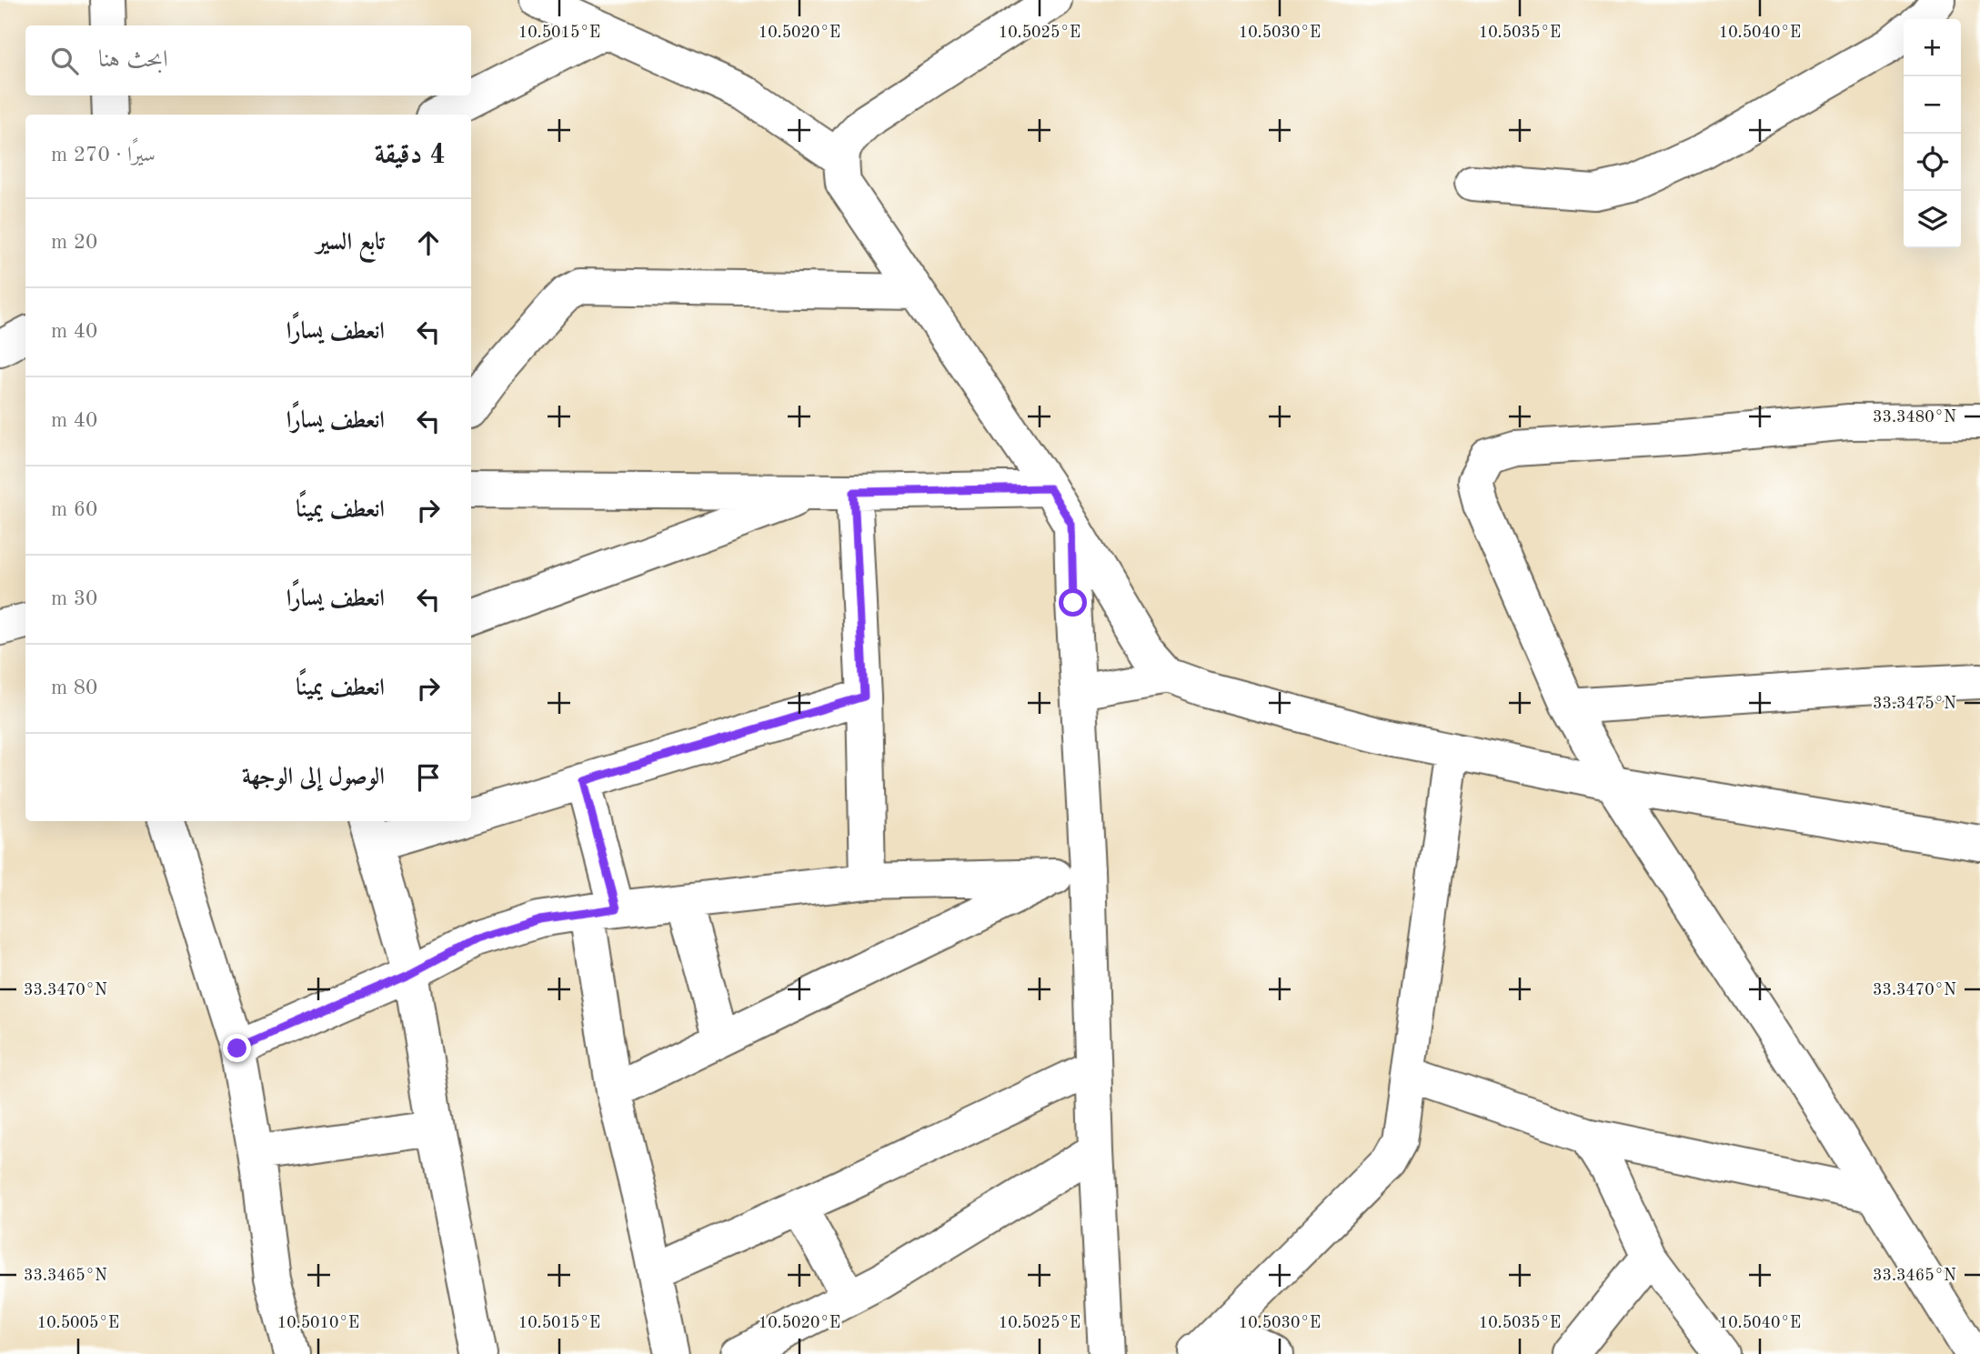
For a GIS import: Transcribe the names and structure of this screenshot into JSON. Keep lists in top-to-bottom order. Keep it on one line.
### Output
{"page":{"map_buttons":["+","−"],"search":"ابحث هنا","heading":["4 دقيقة","سيرًا · 270 m"],"list":[["تابع السير","20 m"],["انعطف يسارًا","40 m"],["انعطف يسارًا","40 m"],["انعطف يمينًا","60 m"],["انعطف يسارًا","30 m"],["انعطف يمينًا","80 m"],"الوصول إلى الوجهة"]},"coordinates":["10.5015°E","10.5020°E","10.5025°E","10.5030°E","10.5035°E","10.5040°E","33.3480°N","33.3475°N","33.3470°N","33.3465°N","10.5005°E","10.5010°E"]}
